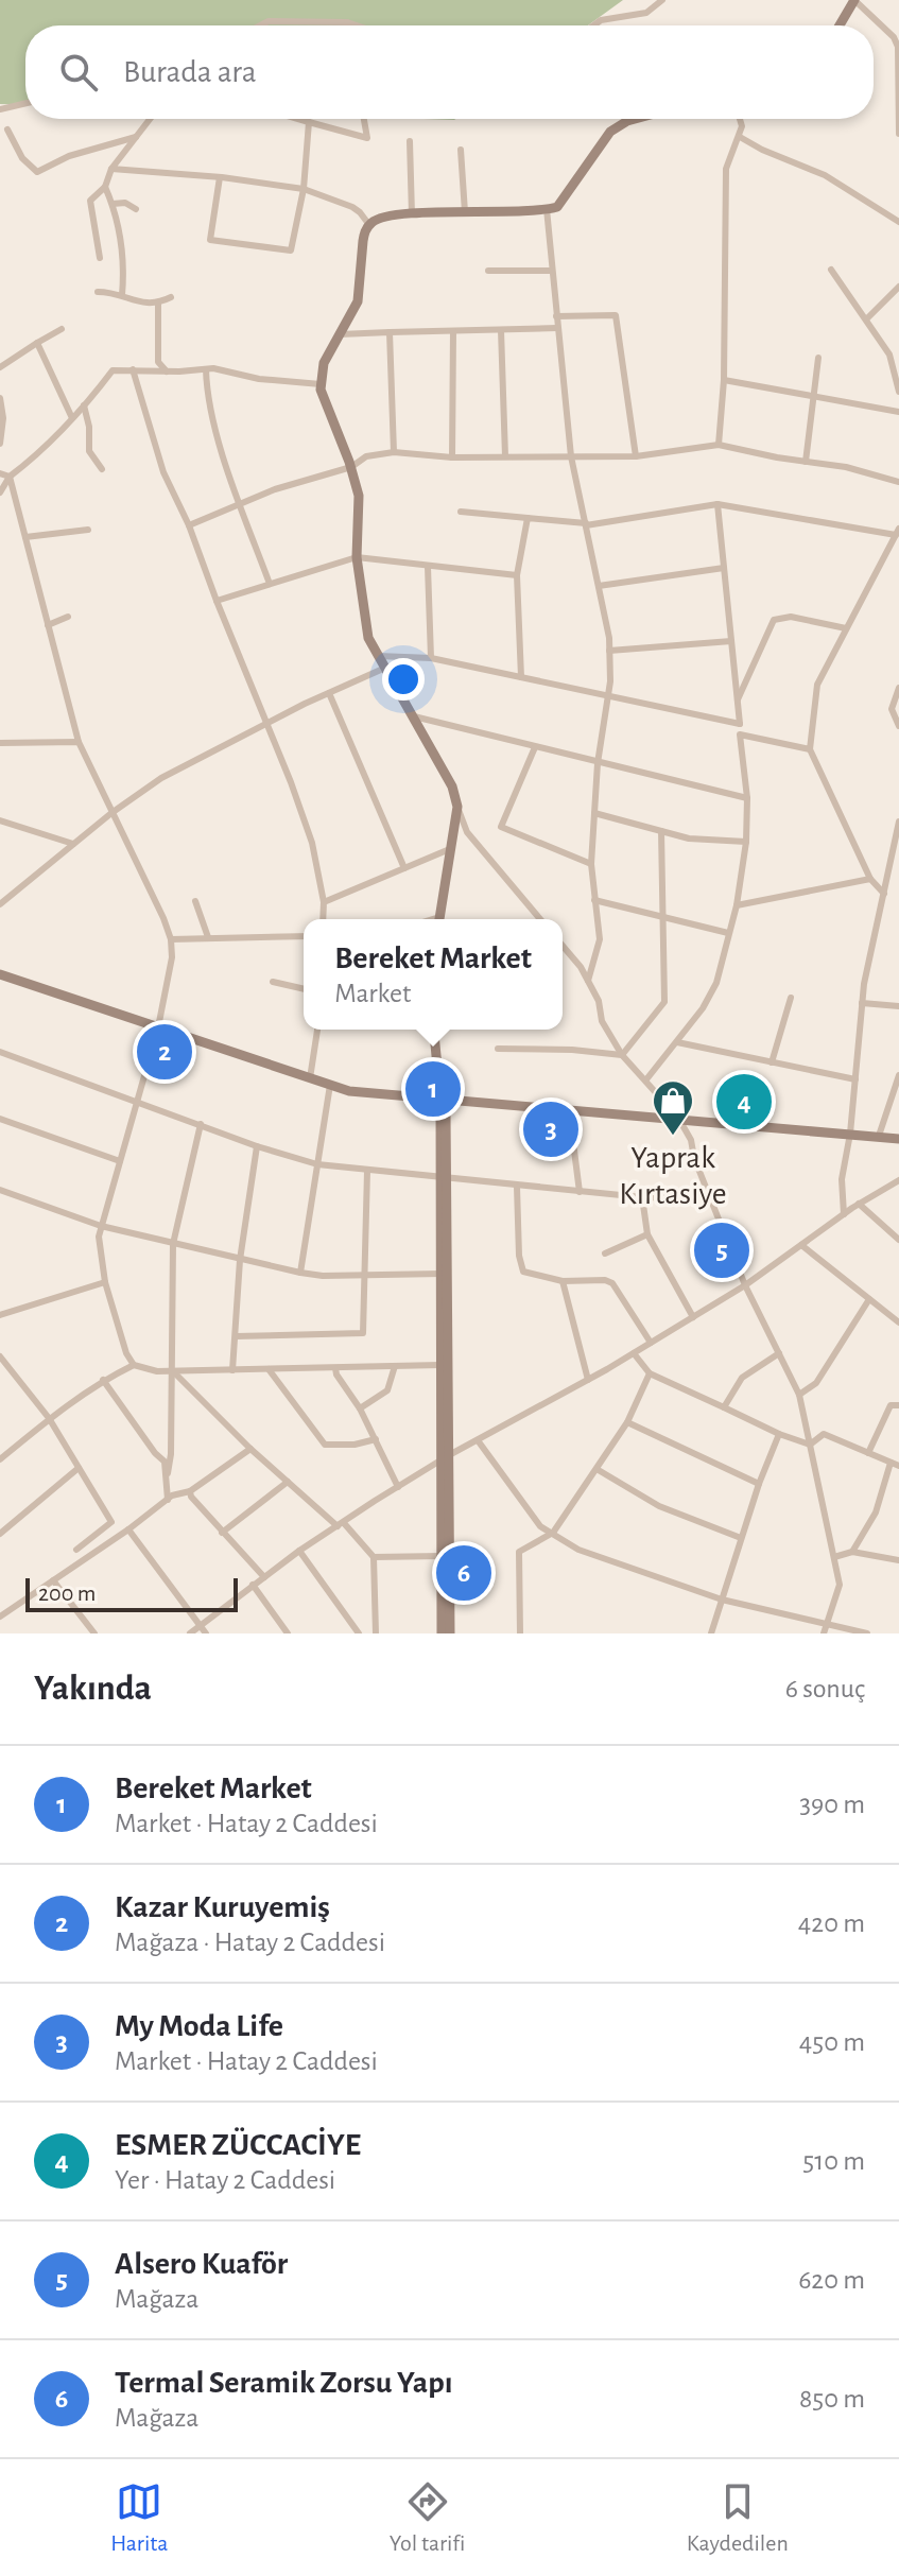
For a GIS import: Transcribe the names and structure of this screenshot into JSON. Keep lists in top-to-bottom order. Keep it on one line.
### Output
{"places":{"shop":["Yaprak Kırtasiye"]},"scale_bar":"200 m","page":{"search":"Burada ara","popup":["Bereket Market","Market"],"pins":["2","1","4","3","5","6"],"scale":"200 m","heading":["Yakında","6 sonuç"],"list":[{"mark":"1","name":"Bereket Market","note":"Market · Hatay 2 Caddesi","value":"390 m"},{"mark":"2","name":"Kazar Kuruyemiş","note":"Mağaza · Hatay 2 Caddesi","value":"420 m"},{"mark":"3","name":"My Moda Life","note":"Market · Hatay 2 Caddesi","value":"450 m"},{"mark":"4","name":"ESMER ZÜCCACİYE","note":"Yer · Hatay 2 Caddesi","value":"510 m"},{"mark":"5","name":"Alsero Kuaför","note":"Mağaza","value":"620 m"},{"mark":"6","name":"Termal Seramik Zorsu Yapı","note":"Mağaza","value":"850 m"}],"nav":["Harita","Yol tarifi","Kaydedilen"]}}
